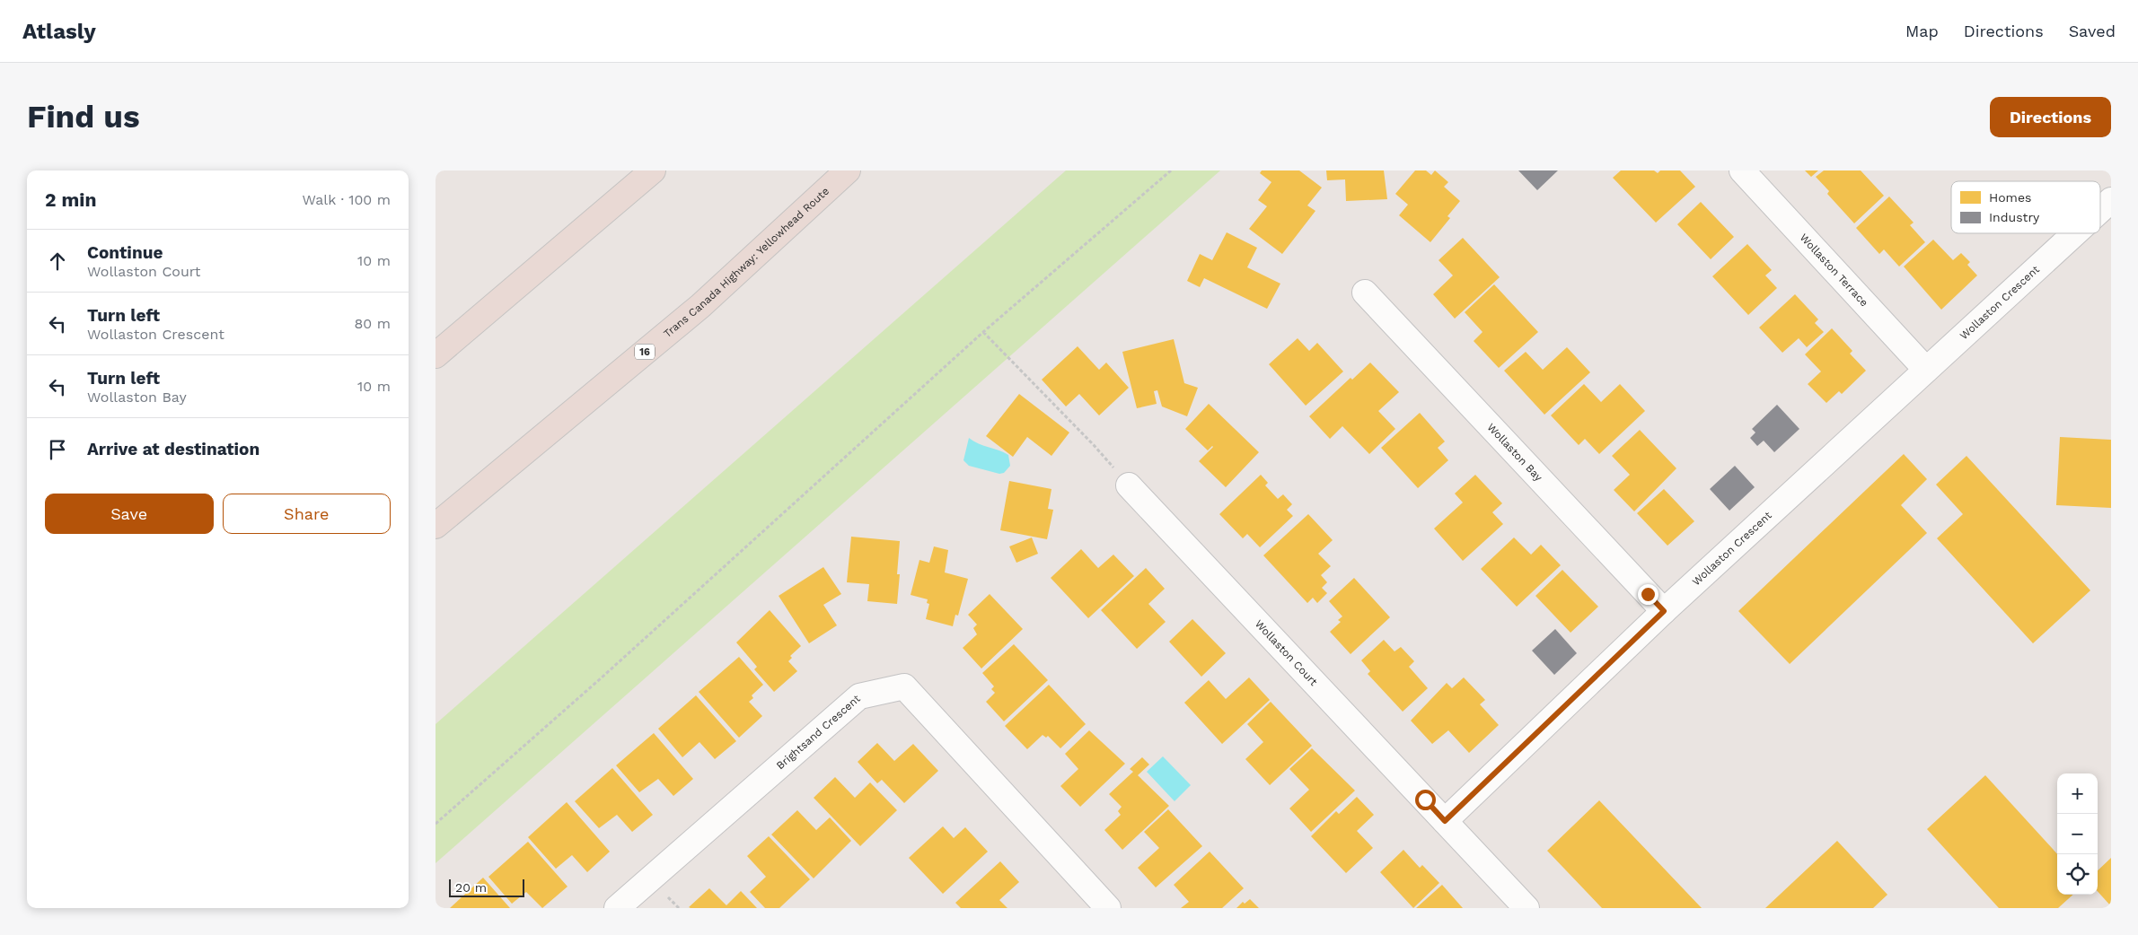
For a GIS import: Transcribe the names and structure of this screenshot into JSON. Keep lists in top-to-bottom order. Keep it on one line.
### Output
{"streets":{"highway":["Trans Canada Highway: Yellowhead Route","16"],"street":["Wollaston Terrace","Wollaston Crescent","Wollaston Bay","Wollaston Court","Brightsand Crescent"]},"crossings":[["Wollaston Terrace","Wollaston Crescent"],["Wollaston Crescent","Wollaston Bay"],["Wollaston Crescent","Wollaston Court"]],"legend":["Homes","Industry"],"scale_bar":"20 m","page":{"header":"Atlasly","nav":["Map","Directions","Saved"],"buttons":["Directions",["Save","Share"]],"title":"Find us","heading":["2 min","Walk · 100 m"],"list":[["Continue","Wollaston Court","10 m"],["Turn left","Wollaston Crescent","80 m"],["Turn left","Wollaston Bay","10 m"],"Arrive at destination"],"map_buttons":["+","−"],"scale":"20 m"}}
